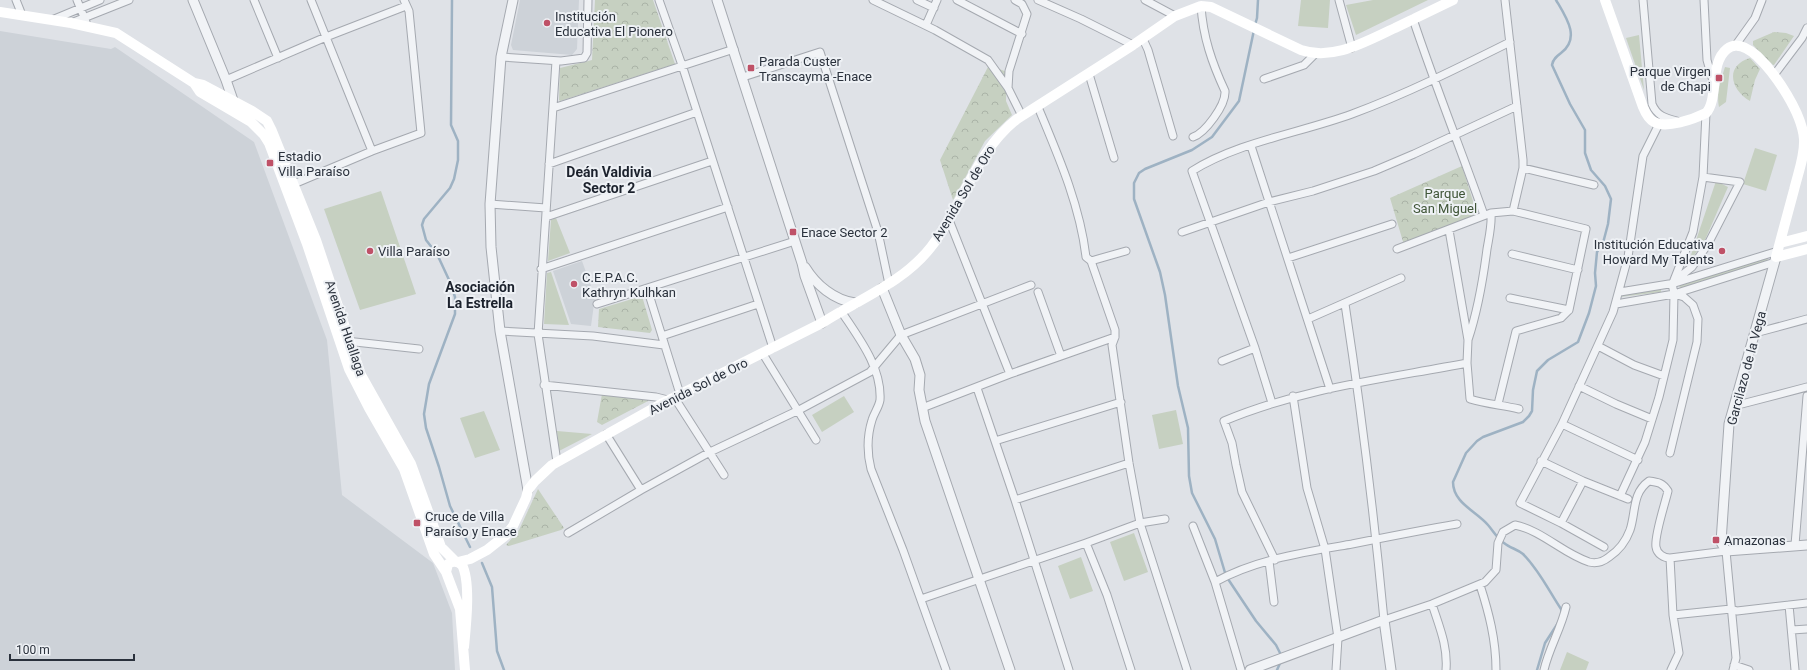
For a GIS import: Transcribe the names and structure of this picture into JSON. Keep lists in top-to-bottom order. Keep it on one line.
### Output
{"streets":{"main road":["Avenida Sol de Oro","Avenida Huallaga"],"street":["Garcilazo de la Vega"]},"crossings":[["Avenida Sol de Oro","Avenida Huallaga"]],"districts":["Deán Valdivia Sector 2","Asociación La Estrella"],"parks":["Parque San Miguel"],"places":{"other":["Institución Educativa El Pionero","Villa Paraíso","Institución Educativa Howard My Talents","C.E.P.A.C. Kathryn Kulhkan"],"transit":["Parada Custer Transcayma -Enace","Parque Virgen de Chapi","Estadio Villa Paraíso","Enace Sector 2","Cruce de Villa Paraíso y Enace","Amazonas"]},"scale_bar":"100 m"}
